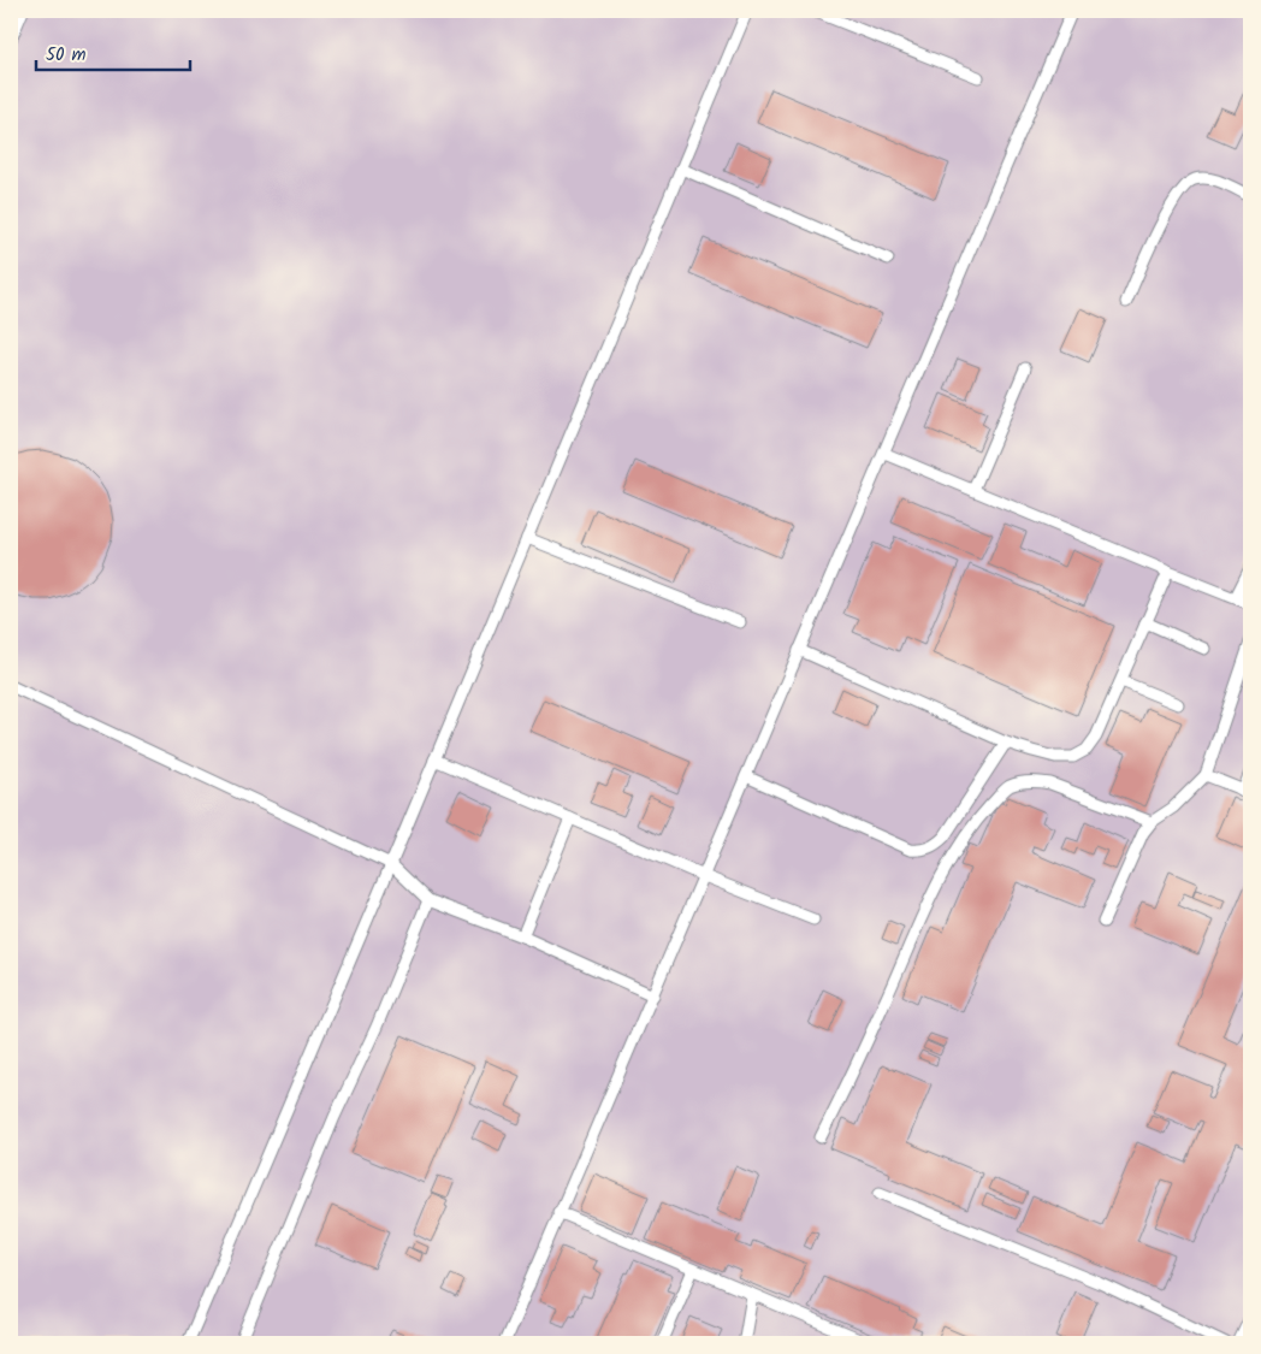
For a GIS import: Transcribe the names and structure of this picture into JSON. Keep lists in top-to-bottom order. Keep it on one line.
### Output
{"scale_bar":"50 m"}
